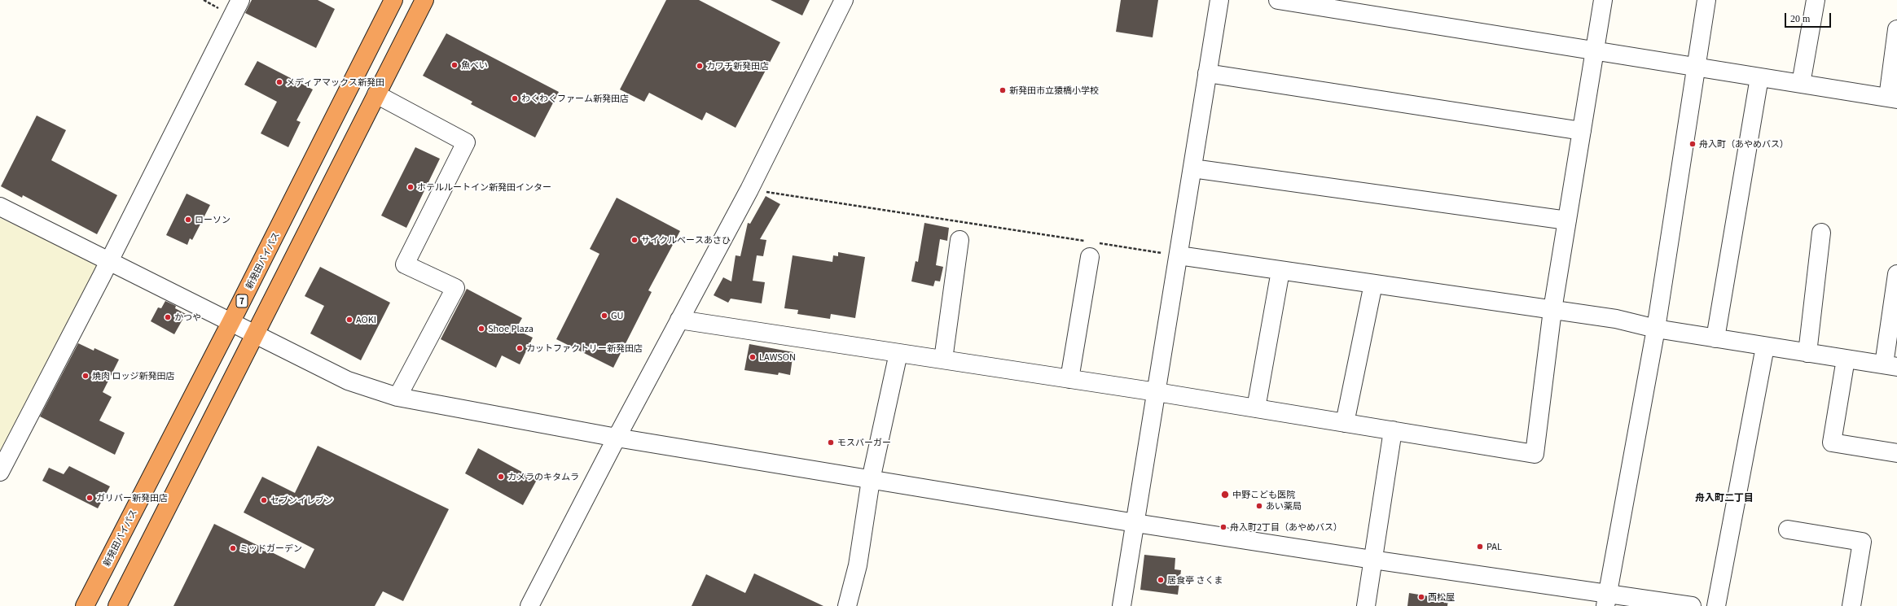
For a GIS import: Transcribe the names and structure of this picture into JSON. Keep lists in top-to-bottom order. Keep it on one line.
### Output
{"streets":{"highway":["新発田バイパス","7"]},"districts":["舟入町二丁目"],"places":["魚べい","カワチ新発田店","メディアマックス新発田","新発田市立猿橋小学校","わくわくファーム新発田店","舟入町（あやめバス）","ホテルルートイン新発田インター","ローソン","サイクルベースあさひ","GU","かつや","AOKI","Shoe Plaza","カットファクトリー新発田店","LAWSON","焼肉 ロッジ新発田店","モスバーガー","カメラのキタムラ","中野こども医院","ガリバー新発田店","セブンイレブン","あい薬局","舟入町2丁目（あやめバス）","PAL","ミッドガーデン","居食亭 さくま","西松屋"],"scale_bar":"20 m"}
